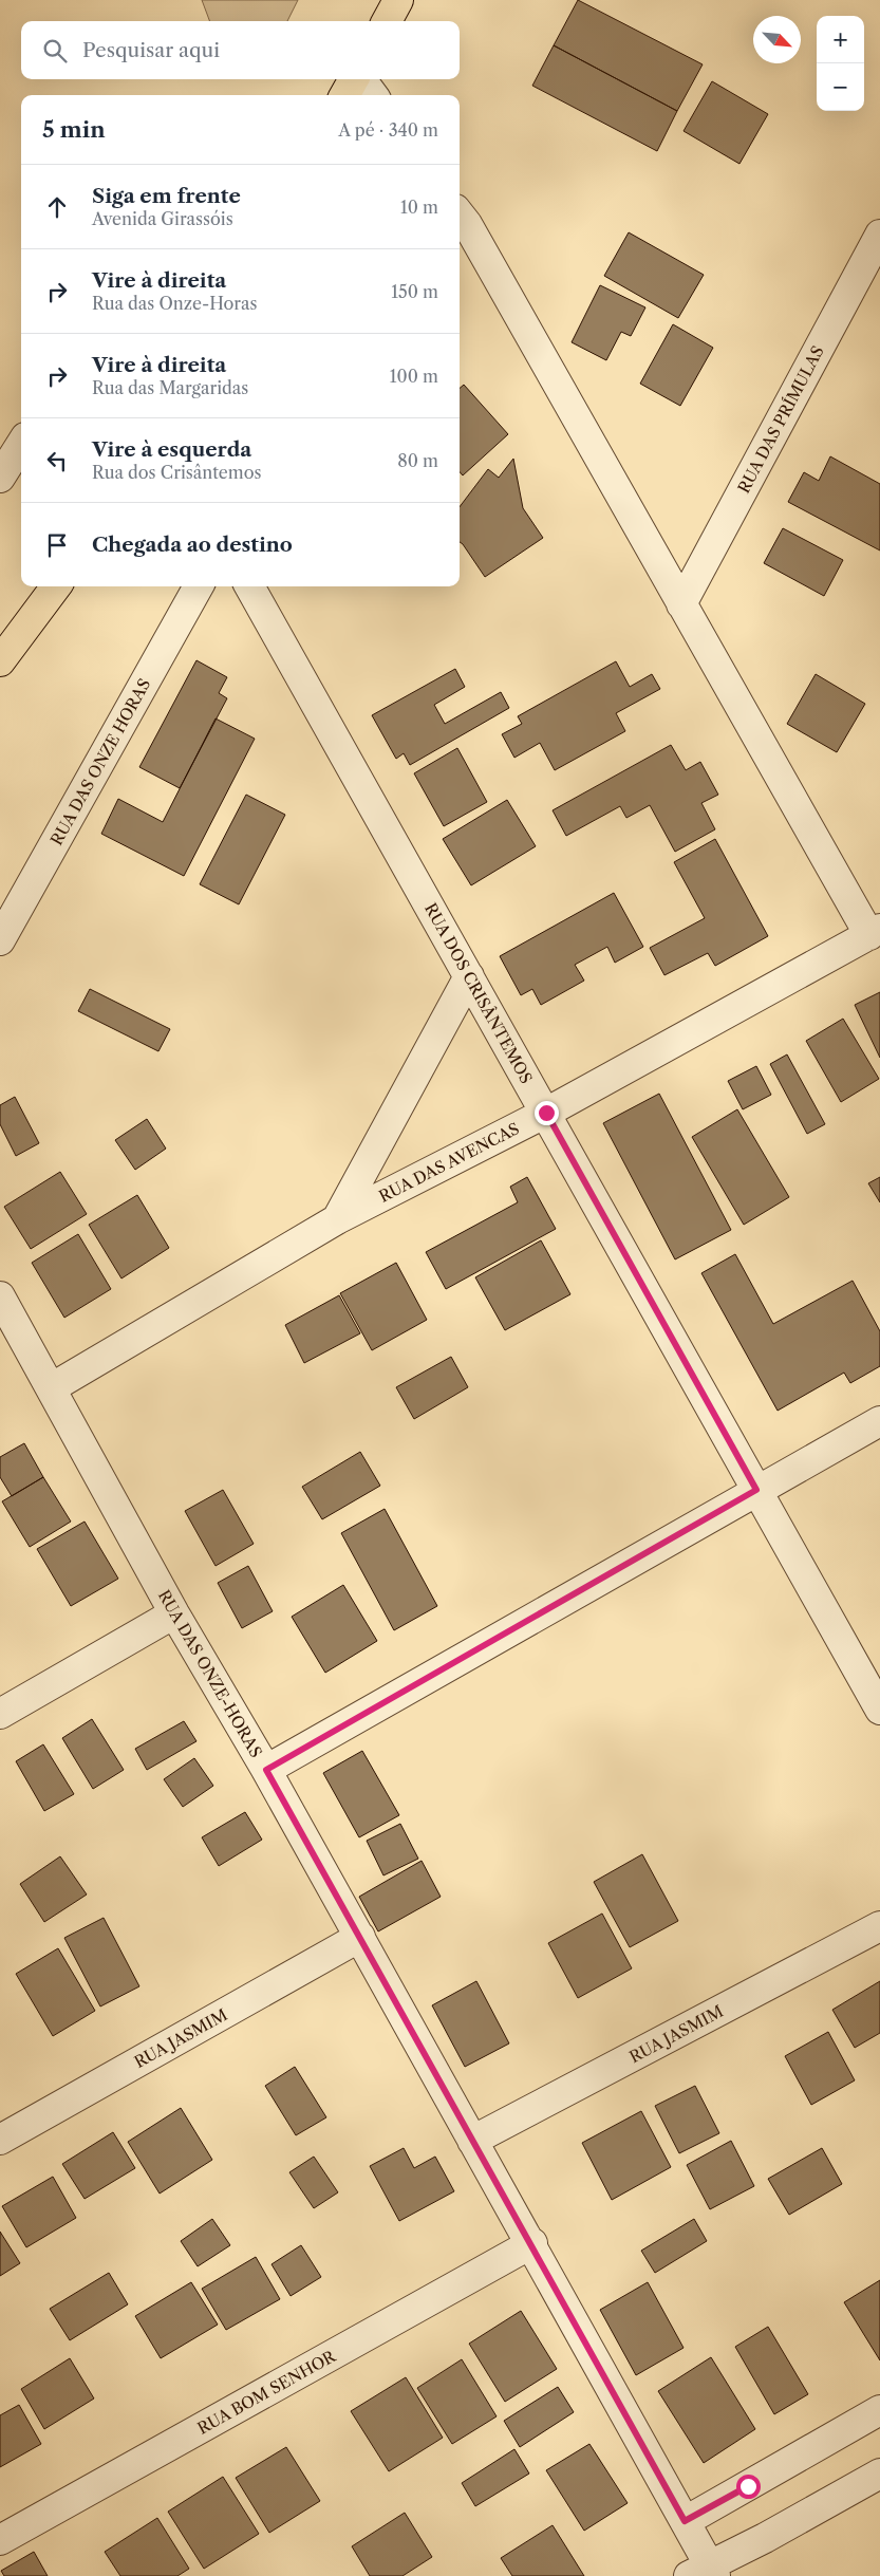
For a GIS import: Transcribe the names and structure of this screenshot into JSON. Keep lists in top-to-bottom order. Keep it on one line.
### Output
{"streets":{"street":["RUA DAS PRÍMULAS","RUA DAS ONZE HORAS","RUA DOS CRISÂNTEMOS","RUA DAS AVENCAS","RUA DAS ONZE-HORAS","RUA JASMIM","RUA BOM SENHOR"]},"crossings":[["RUA DOS CRISÂNTEMOS","RUA DAS AVENCAS"],["RUA DAS AVENCAS","RUA DAS ONZE-HORAS"],["RUA DAS ONZE-HORAS","RUA JASMIM"],["RUA DAS ONZE-HORAS","RUA BOM SENHOR"]],"north":"bottom right","page":{"map_buttons":["+","−"],"search":"Pesquisar aqui","heading":["5 min","A pé · 340 m"],"list":[["Siga em frente","Avenida Girassóis","10 m"],["Vire à direita","Rua das Onze-Horas","150 m"],["Vire à direita","Rua das Margaridas","100 m"],["Vire à esquerda","Rua dos Crisântemos","80 m"],"Chegada ao destino"]}}
